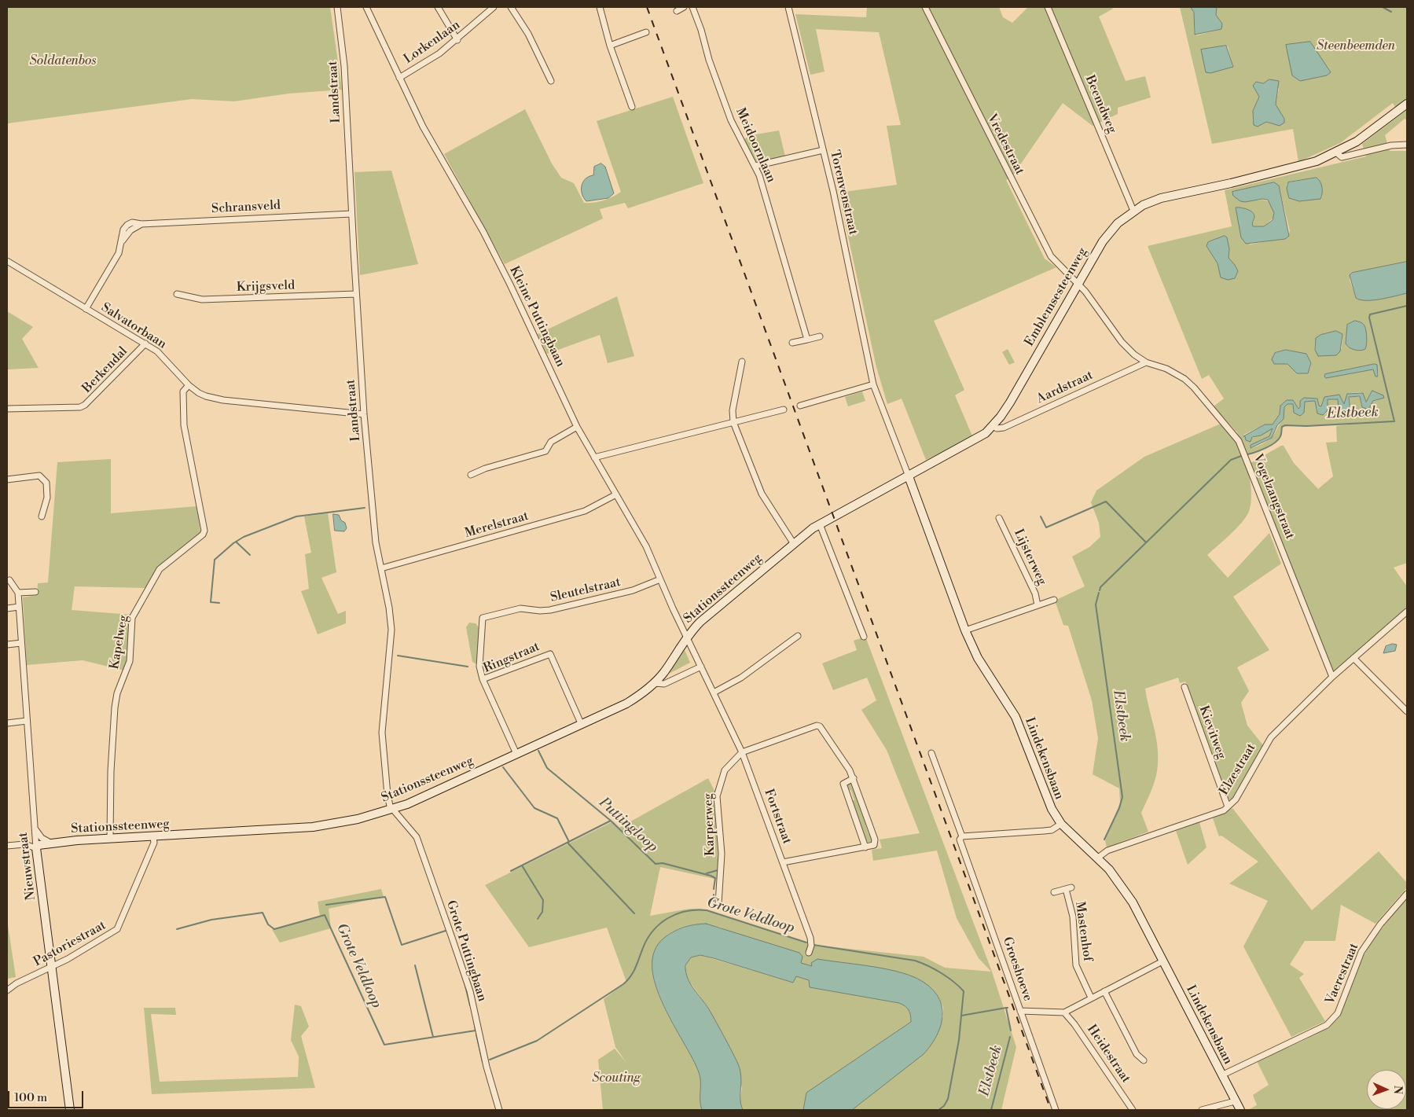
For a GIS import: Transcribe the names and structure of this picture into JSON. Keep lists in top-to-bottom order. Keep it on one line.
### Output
{"streets":{"street":["Lorkenlaan","Landstraat","Beemdweg","Vredestraat","Meidoornlaan","Torenvenstraat","Schransveld","Krijgsveld","Emblemsesteenweg","Kleine Puttingbaan","Salvatorbaan","Berkendal","Aardstraat","Vogelzangstraat","Merelstraat","Lijsterweg","Stationssteenweg","Sleutelstraat","Kapelweg","Ringstraat","Kievitweg","Lindekensbaan","Elzestraat","Fortstraat","Karperweg","Nieuwstraat","Mastenhof","Pastoriestraat","Grote Puttingbaan","Groeshoeve","Vaerestraat","Heidestraat"]},"crossings":[["Lorkenlaan","Kleine Puttingbaan"],["Landstraat","Schransveld"],["Landstraat","Krijgsveld"],["Landstraat","Salvatorbaan"],["Landstraat","Merelstraat"],["Landstraat","Stationssteenweg"],["Landstraat","Grote Puttingbaan"],["Beemdweg","Emblemsesteenweg"],["Vredestraat","Emblemsesteenweg"],["Vredestraat","Vogelzangstraat"],["Torenvenstraat","Emblemsesteenweg"],["Torenvenstraat","Lindekensbaan"],["Schransveld","Salvatorbaan"],["Emblemsesteenweg","Aardstraat"],["Emblemsesteenweg","Vogelzangstraat"],["Emblemsesteenweg","Stationssteenweg"],["Emblemsesteenweg","Lindekensbaan"],["Kleine Puttingbaan","Merelstraat"],["Kleine Puttingbaan","Stationssteenweg"],["Kleine Puttingbaan","Sleutelstraat"],["Kleine Puttingbaan","Fortstraat"],["Salvatorbaan","Berkendal"],["Salvatorbaan","Kapelweg"],["Aardstraat","Vogelzangstraat"],["Vogelzangstraat","Elzestraat"],["Lijsterweg","Lindekensbaan"],["Stationssteenweg","Kapelweg"],["Stationssteenweg","Ringstraat"],["Stationssteenweg","Fortstraat"],["Stationssteenweg","Nieuwstraat"],["Stationssteenweg","Pastoriestraat"],["Stationssteenweg","Grote Puttingbaan"],["Sleutelstraat","Ringstraat"],["Kievitweg","Elzestraat"],["Lindekensbaan","Elzestraat"],["Lindekensbaan","Vaerestraat"],["Fortstraat","Karperweg"],["Nieuwstraat","Pastoriestraat"]],"water":["Elstbeek","Puttingloop","Grote Veldloop"],"parks":["Steenbeemden","Soldatenbos","Scouting"],"scale_bar":"100 m","north":"right"}
